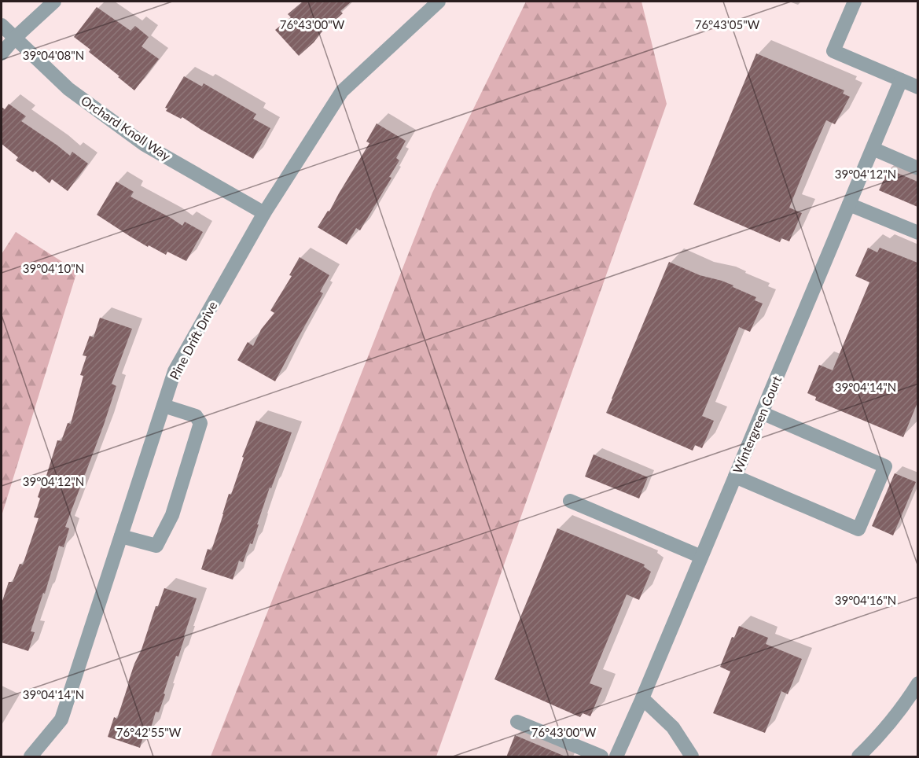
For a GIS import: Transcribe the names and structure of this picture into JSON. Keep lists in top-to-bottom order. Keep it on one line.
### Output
{"streets":{"street":["Orchard Knoll Way","Pine Drift Drive","Wintergreen Court"]},"crossings":[["Orchard Knoll Way","Pine Drift Drive"]],"coordinates":["76°43'00\"W","76°43'05\"W","39°04'08\"N","39°04'12\"N","39°04'10\"N","39°04'14\"N","39°04'16\"N","76°42'55\"W"]}
